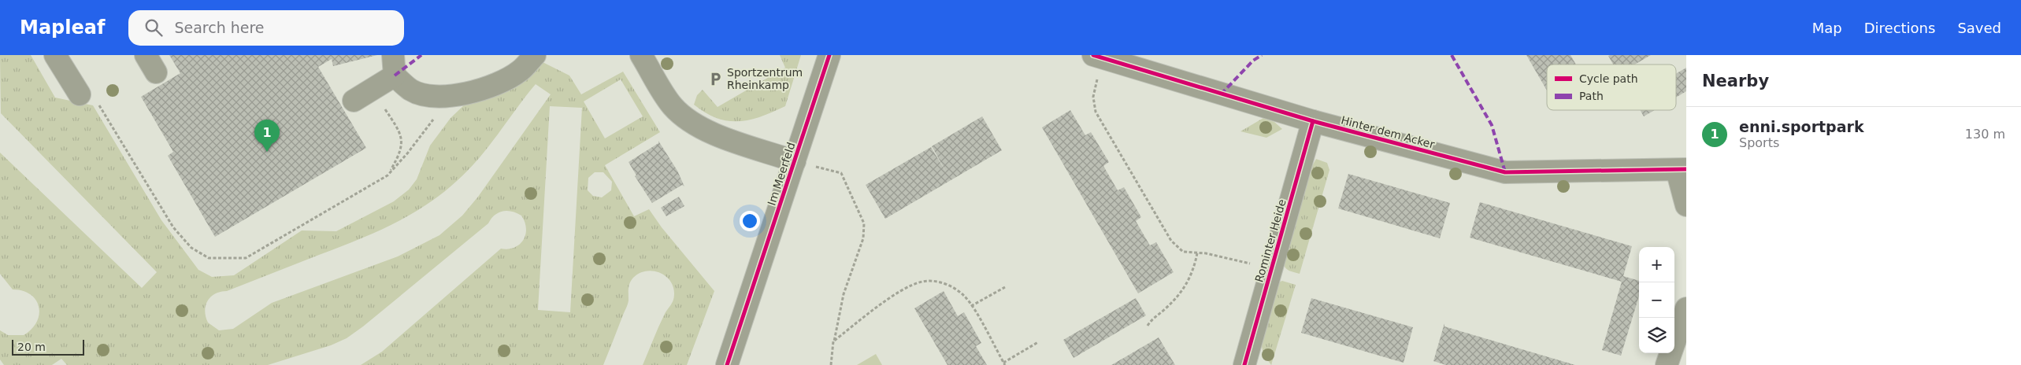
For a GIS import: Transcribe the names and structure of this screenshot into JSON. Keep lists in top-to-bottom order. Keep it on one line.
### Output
{"streets":{"street":["Hinter dem Acker","Im Meerfeld","Rominter Heide"]},"crossings":[["Hinter dem Acker","Rominter Heide"]],"places":{"parking":["Sportzentrum Rheinkamp"]},"legend":["Cycle path","Path"],"scale_bar":"20 m","page":{"header":"Mapleaf","search":"Search here","nav":["Map","Directions","Saved"],"heading":"Nearby","list":[{"mark":"1","name":"enni.sportpark","note":"Sports","value":"130 m"}],"pins":"1","map_buttons":["+","−"],"scale":"20 m"}}
